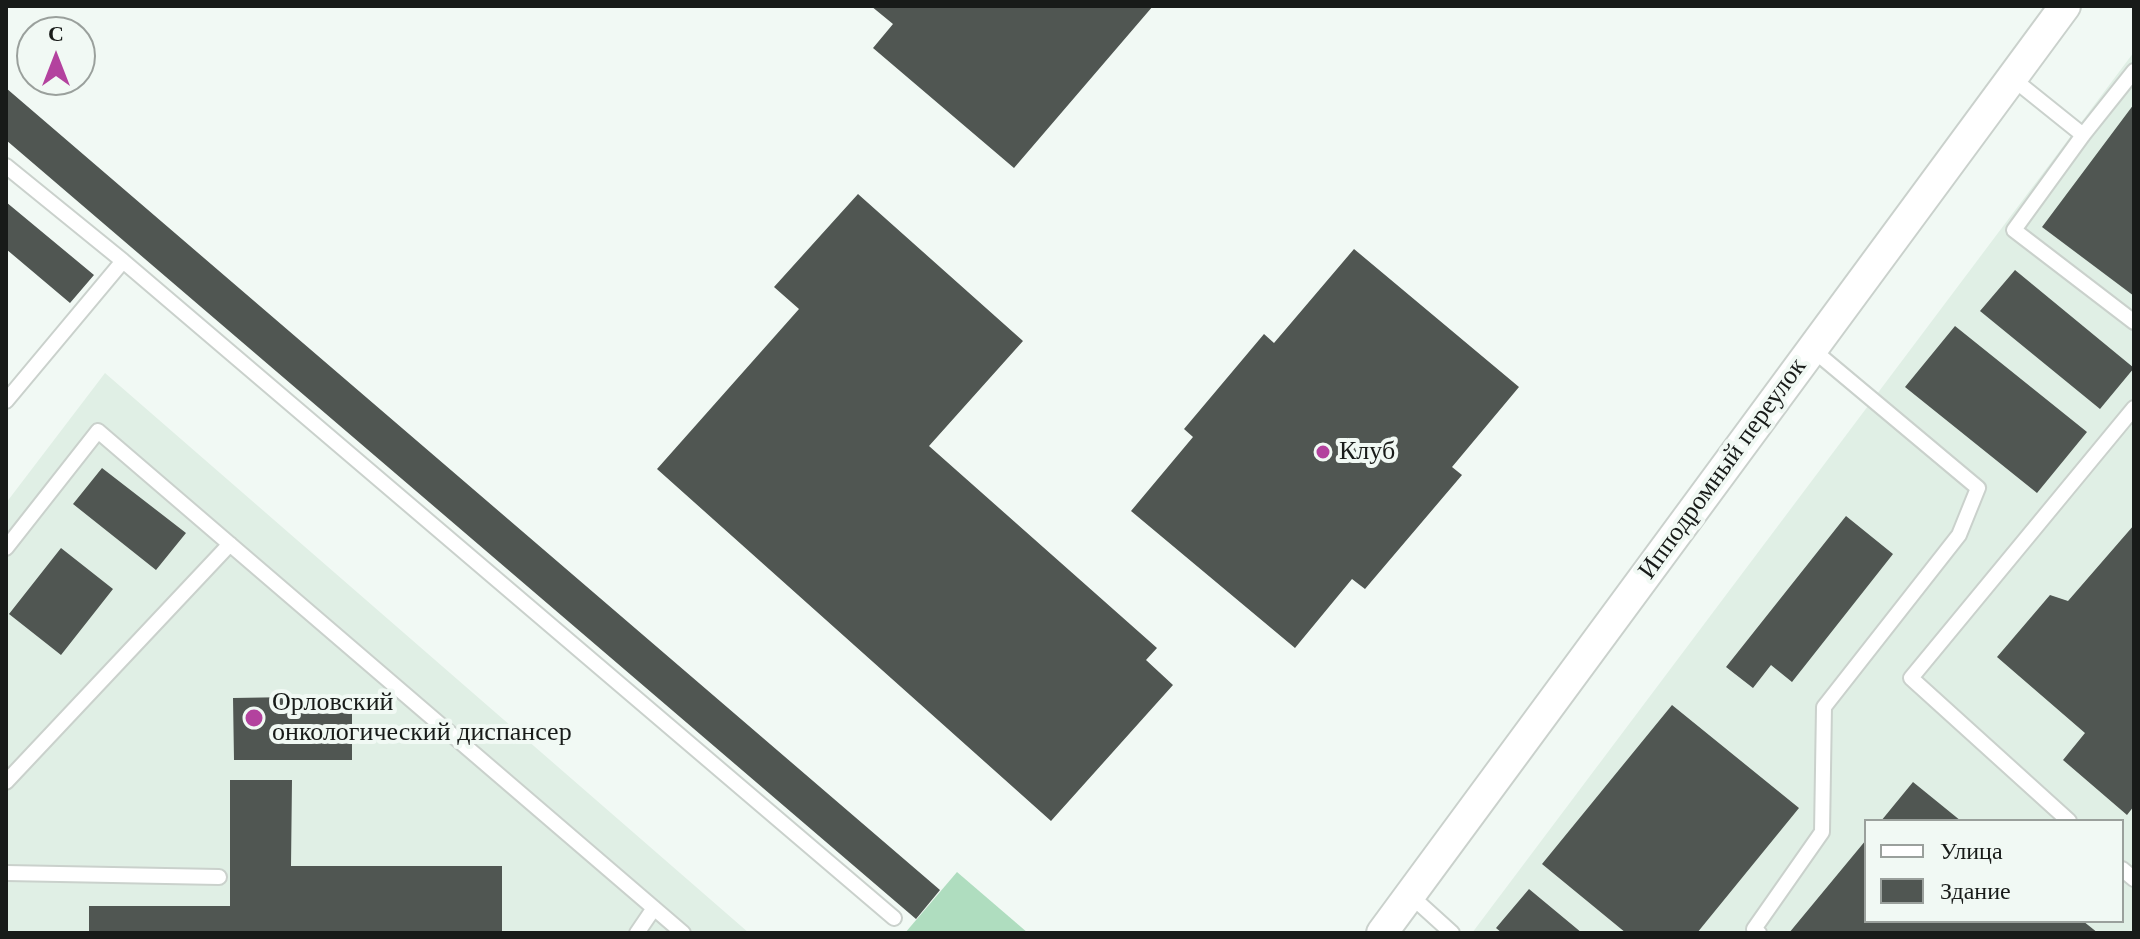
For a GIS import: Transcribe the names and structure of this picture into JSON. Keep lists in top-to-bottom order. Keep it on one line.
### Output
{"streets":{"street":["Ипподромный переулок"]},"places":["Клуб","Орловский онкологический диспансер"],"legend":["Улица","Здание"],"north":"top"}
